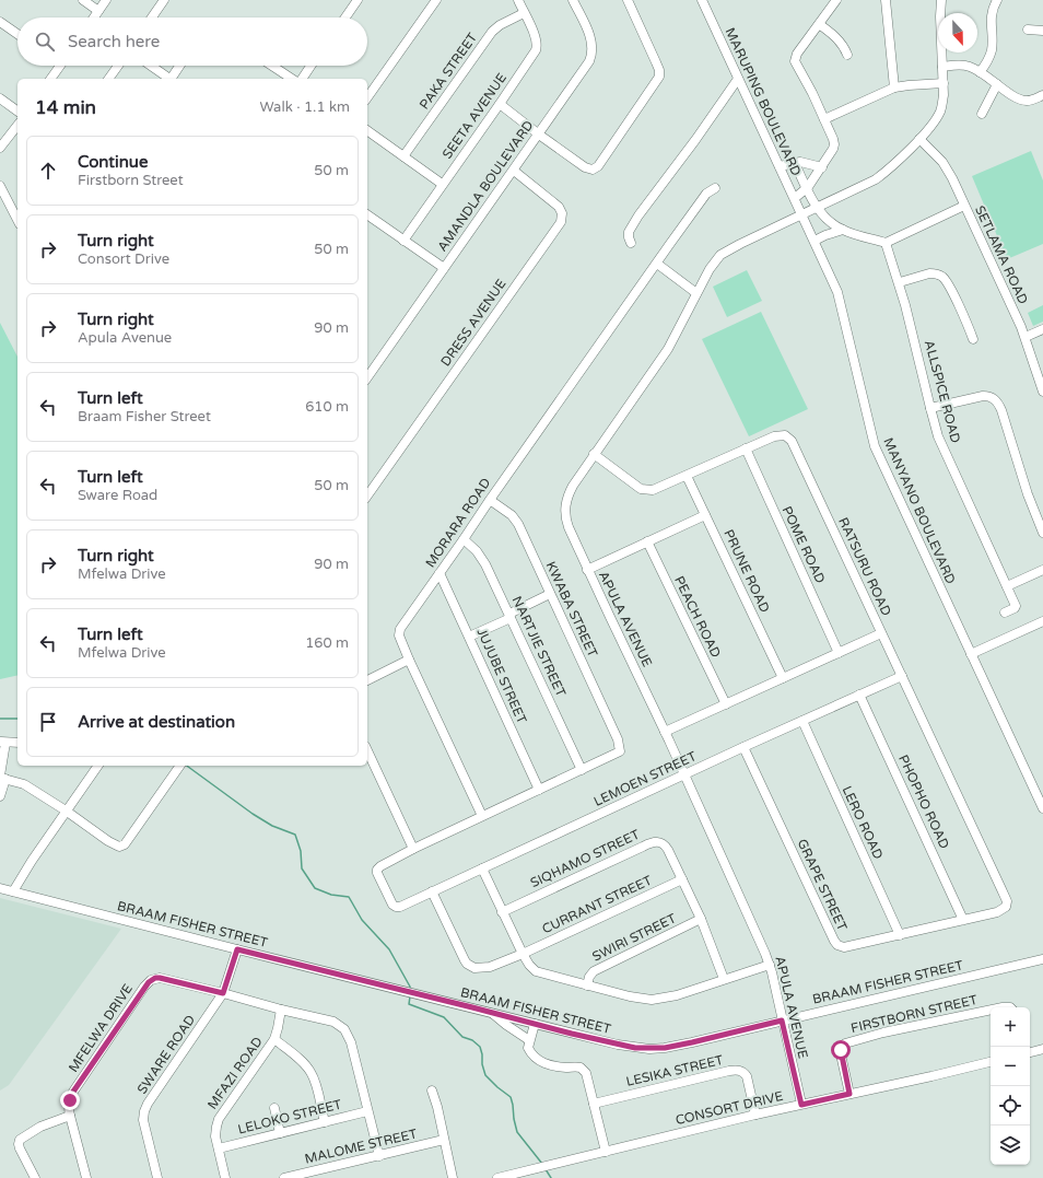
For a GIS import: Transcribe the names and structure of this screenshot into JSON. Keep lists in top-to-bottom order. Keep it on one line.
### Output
{"streets":{"street":["PAKA STREET","MARUPING BOULEVARD","SEETA AVENUE","AMANDLA BOULEVARD","SETLAMA ROAD","DRESS AVENUE","ALLSPICE ROAD","MANYANO BOULEVARD","MORARA ROAD","POME ROAD","RATSURU ROAD","PRUNE ROAD","KWABA STREET","PEACH ROAD","APULA AVENUE","NARTJIE STREET","JUJUBE STREET","LEMOEN STREET","PHOPHO ROAD","LERO ROAD","SIQHAMO STREET","GRAPE STREET","CURRANT STREET","BRAAM FISHER STREET","SWIRI STREET","FIRSTBORN STREET","MFELWA DRIVE","SWARE ROAD","LESIKA STREET","MFAZI ROAD","CONSORT DRIVE","LELOKO STREET","MALOME STREET"]},"crossings":[["PAKA STREET","SEETA AVENUE"],["MARUPING BOULEVARD","MANYANO BOULEVARD"],["MARUPING BOULEVARD","APULA AVENUE"],["AMANDLA BOULEVARD","DRESS AVENUE"],["SETLAMA ROAD","APULA AVENUE"],["MANYANO BOULEVARD","APULA AVENUE"],["MORARA ROAD","KWABA STREET"],["MORARA ROAD","NARTJIE STREET"],["MORARA ROAD","JUJUBE STREET"],["POME ROAD","RATSURU ROAD"],["RATSURU ROAD","PRUNE ROAD"],["RATSURU ROAD","APULA AVENUE"],["RATSURU ROAD","LEMOEN STREET"],["RATSURU ROAD","GRAPE STREET"],["KWABA STREET","NARTJIE STREET"],["APULA AVENUE","LEMOEN STREET"],["APULA AVENUE","BRAAM FISHER STREET"],["APULA AVENUE","CONSORT DRIVE"],["LEMOEN STREET","PHOPHO ROAD"],["LEMOEN STREET","LERO ROAD"],["LEMOEN STREET","GRAPE STREET"],["LEMOEN STREET","CURRANT STREET"],["PHOPHO ROAD","GRAPE STREET"],["LERO ROAD","GRAPE STREET"],["SIQHAMO STREET","CURRANT STREET"],["SIQHAMO STREET","SWIRI STREET"],["BRAAM FISHER STREET","SWARE ROAD"],["FIRSTBORN STREET","CONSORT DRIVE"],["MFELWA DRIVE","SWARE ROAD"],["MFELWA DRIVE","MFAZI ROAD"],["MFELWA DRIVE","LELOKO STREET"],["LESIKA STREET","CONSORT DRIVE"],["MFAZI ROAD","LELOKO STREET"]],"north":"bottom","page":{"search":"Search here","heading":["14 min","Walk · 1.1 km"],"list":[["Continue","Firstborn Street","50 m"],["Turn right","Consort Drive","50 m"],["Turn right","Apula Avenue","90 m"],["Turn left","Braam Fisher Street","610 m"],["Turn left","Sware Road","50 m"],["Turn right","Mfelwa Drive","90 m"],["Turn left","Mfelwa Drive","160 m"],"Arrive at destination"],"map_buttons":["+","−"]}}
